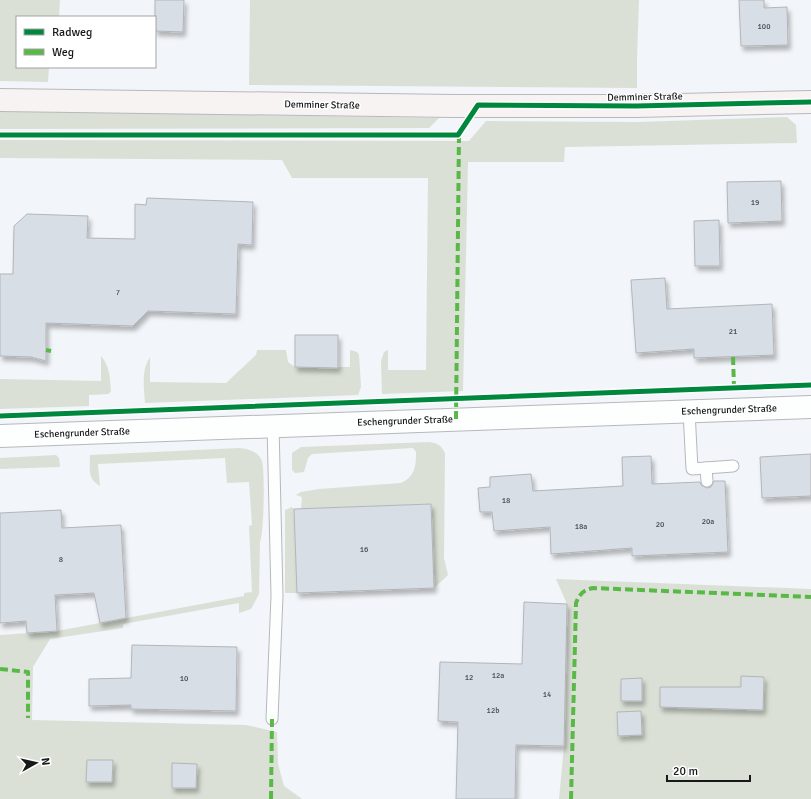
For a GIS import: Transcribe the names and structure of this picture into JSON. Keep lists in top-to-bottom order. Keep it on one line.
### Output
{"streets":{"main road":["Demminer Straße"],"street":["Eschengrunder Straße"]},"house_numbers":["100","19","7","21","18","20a","20","18a","16","8","12a","12","10","14","12b"],"legend":["Radweg","Weg"],"scale_bar":"20 m","north":"right"}
